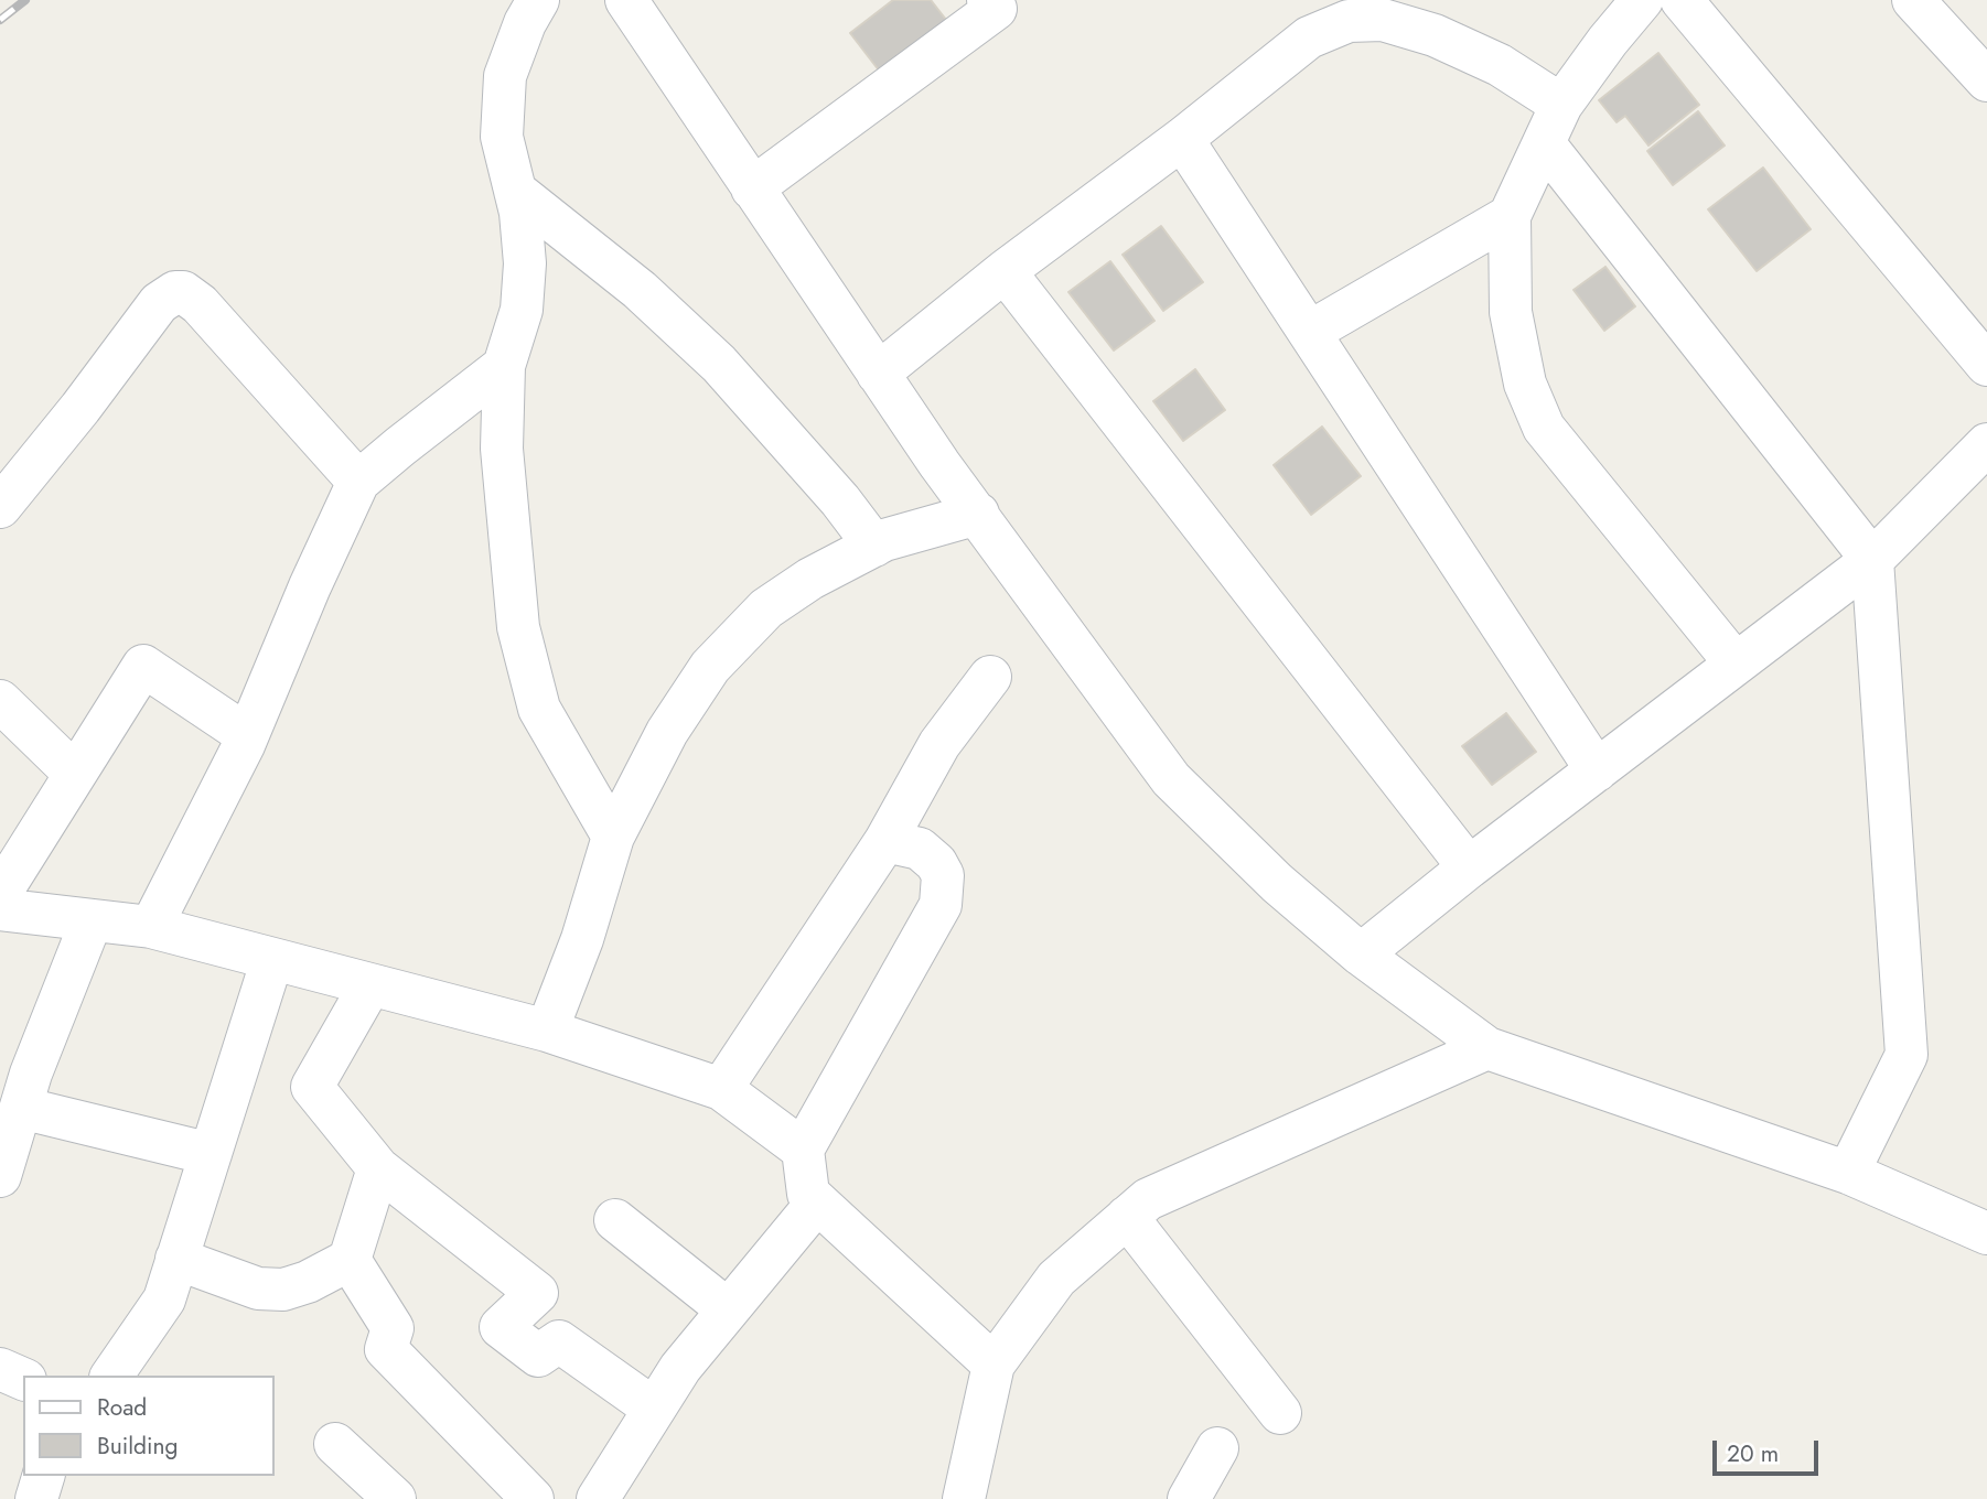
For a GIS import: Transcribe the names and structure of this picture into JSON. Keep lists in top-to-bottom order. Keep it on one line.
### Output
{"legend":["Road","Building"],"scale_bar":"20 m"}
